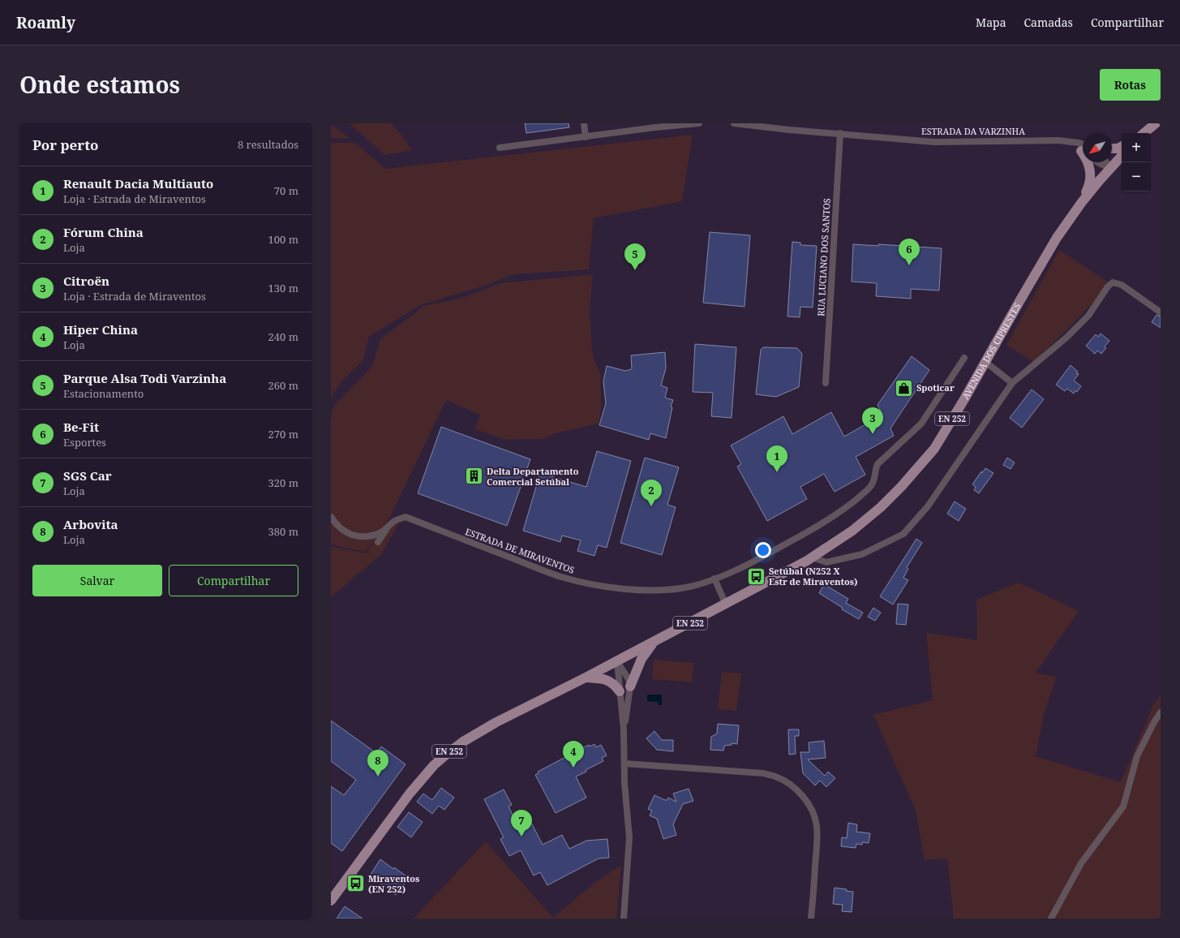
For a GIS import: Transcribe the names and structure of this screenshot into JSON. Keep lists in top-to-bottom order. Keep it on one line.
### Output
{"streets":{"main road":["AVENIDA DOS CIPRESTES","EN 252"],"street":["ESTRADA DA VARZINHA","RUA LUCIANO DOS SANTOS","ESTRADA DE MIRAVENTOS"]},"crossings":[["ESTRADA DA VARZINHA","RUA LUCIANO DOS SANTOS"],["AVENIDA DOS CIPRESTES","EN 252"]],"places":{"shop":["Spoticar"],"building":["Delta Departamento Comercial Setúbal"],"bus stop":["Setúbal (N252 X Estr de Miraventos)","Miraventos (EN 252)"]},"north":"bottom left","page":{"header":"Roamly","nav":["Mapa","Camadas","Compartilhar"],"title":"Onde estamos","buttons":["Rotas",["Salvar","Compartilhar"]],"heading":["Por perto","8 resultados"],"map_buttons":["+","−"],"list":[{"mark":"1","name":"Renault Dacia Multiauto","note":"Loja · Estrada de Miraventos","value":"70 m"},{"mark":"2","name":"Fórum China","note":"Loja","value":"100 m"},{"mark":"3","name":"Citroën","note":"Loja · Estrada de Miraventos","value":"130 m"},{"mark":"4","name":"Hiper China","note":"Loja","value":"240 m"},{"mark":"5","name":"Parque Alsa Todi Varzinha","note":"Estacionamento","value":"260 m"},{"mark":"6","name":"Be-Fit","note":"Esportes","value":"270 m"},{"mark":"7","name":"SGS Car","note":"Loja","value":"320 m"},{"mark":"8","name":"Arbovita","note":"Loja","value":"380 m"}],"pins":["6","5","3","1","2","4","8","7"]}}
